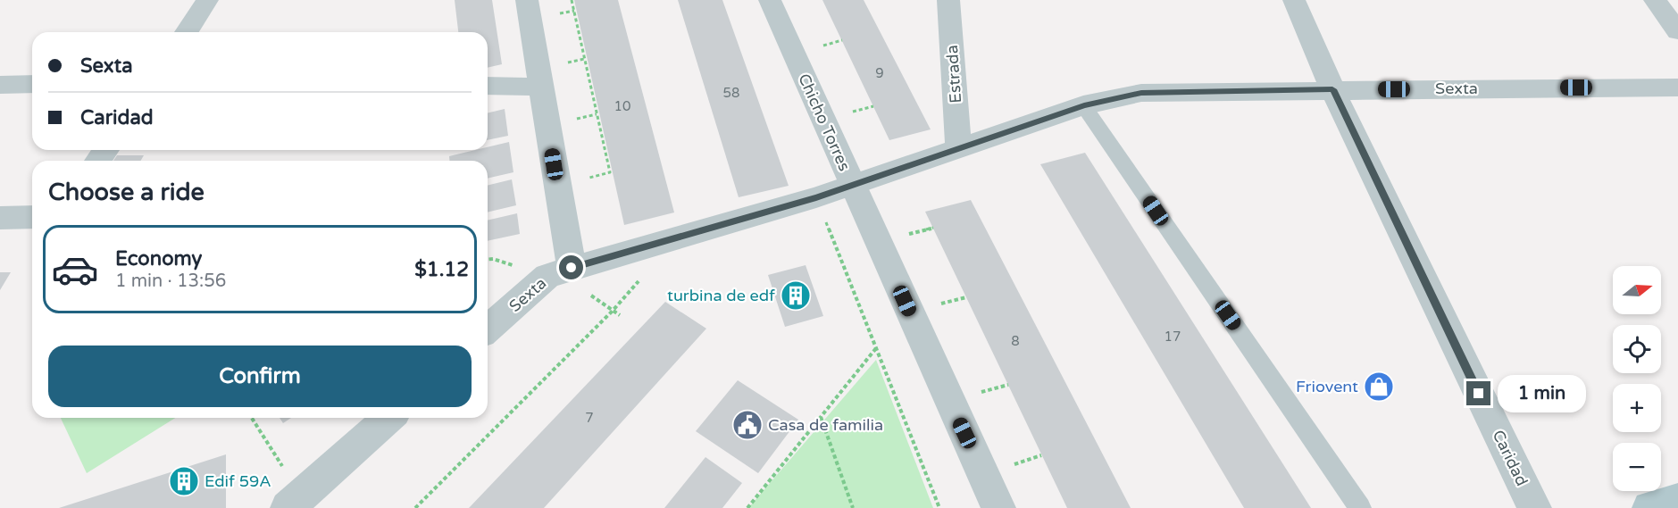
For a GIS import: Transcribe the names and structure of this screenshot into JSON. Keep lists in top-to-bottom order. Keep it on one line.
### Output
{"streets":{"street":["Estrada","Sexta","Chicho Torres","Caridad"]},"crossings":[["Estrada","Sexta"],["Sexta","Chicho Torres"],["Sexta","Caridad"]],"places":{"building":["turbina de edf","Edif 59A"],"shop":["Friovent"],"public building":["Casa de familia"]},"house_numbers":["9","58","10","17","8","7"],"north":"right","page":{"banner":["Sexta","Caridad"],"heading":"Choose a ride","list":[{"name":"Economy","note":"1 min · 13:56","value":"$1.12"}],"map_buttons":["+","−"],"buttons":"Confirm","bubble":"1 min"}}
